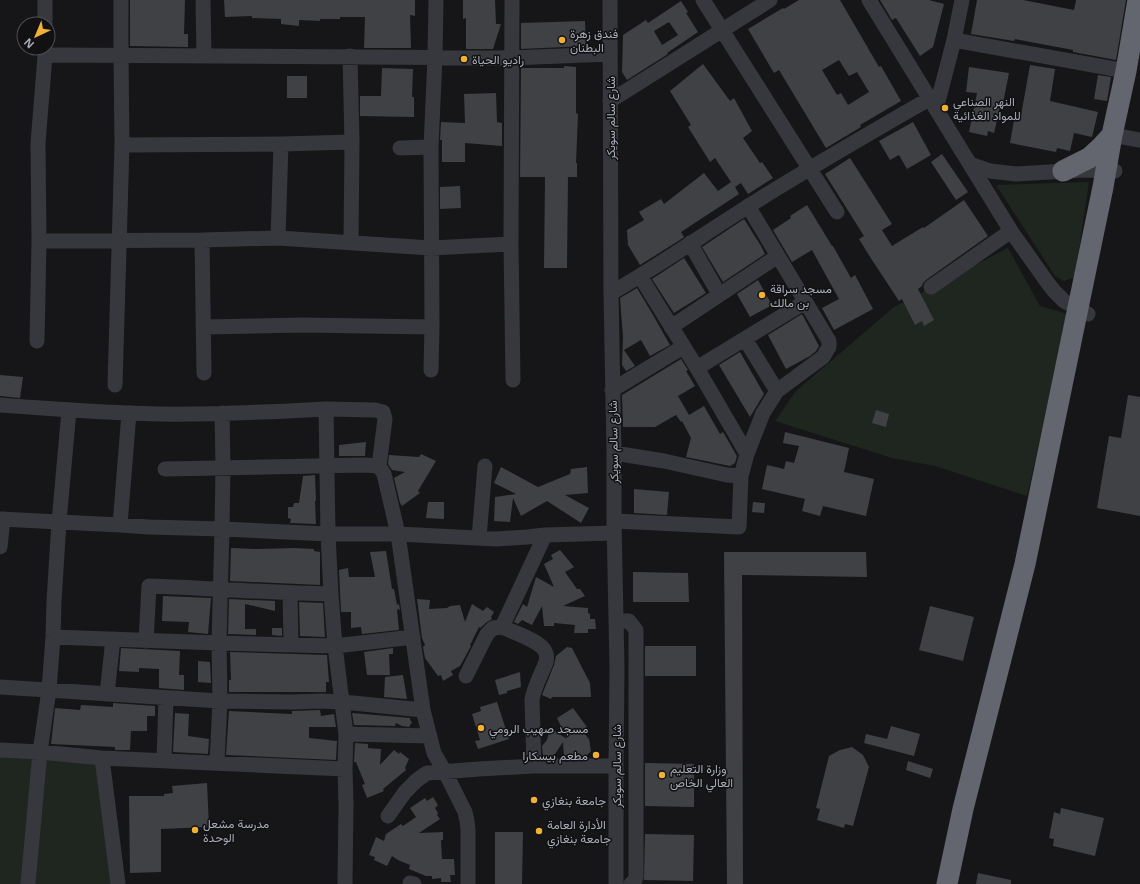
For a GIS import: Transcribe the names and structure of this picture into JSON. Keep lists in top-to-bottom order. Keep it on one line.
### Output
{"streets":{"street":["شارع سالم سويكر"]},"places":["فندق زهرة البطنان","راديو الحياة","النهر الصناعي للمواد الغذائية","مسجد سراقة بن مالك","مسجد صهيب الرومي","مطعم بيسكارا","وزارة التعليم العالي الخاص","جامعة بنغازي","مدرسة مشعل الوحدة","الأدارة العامة جامعة بنغازي"],"north":"bottom left"}
